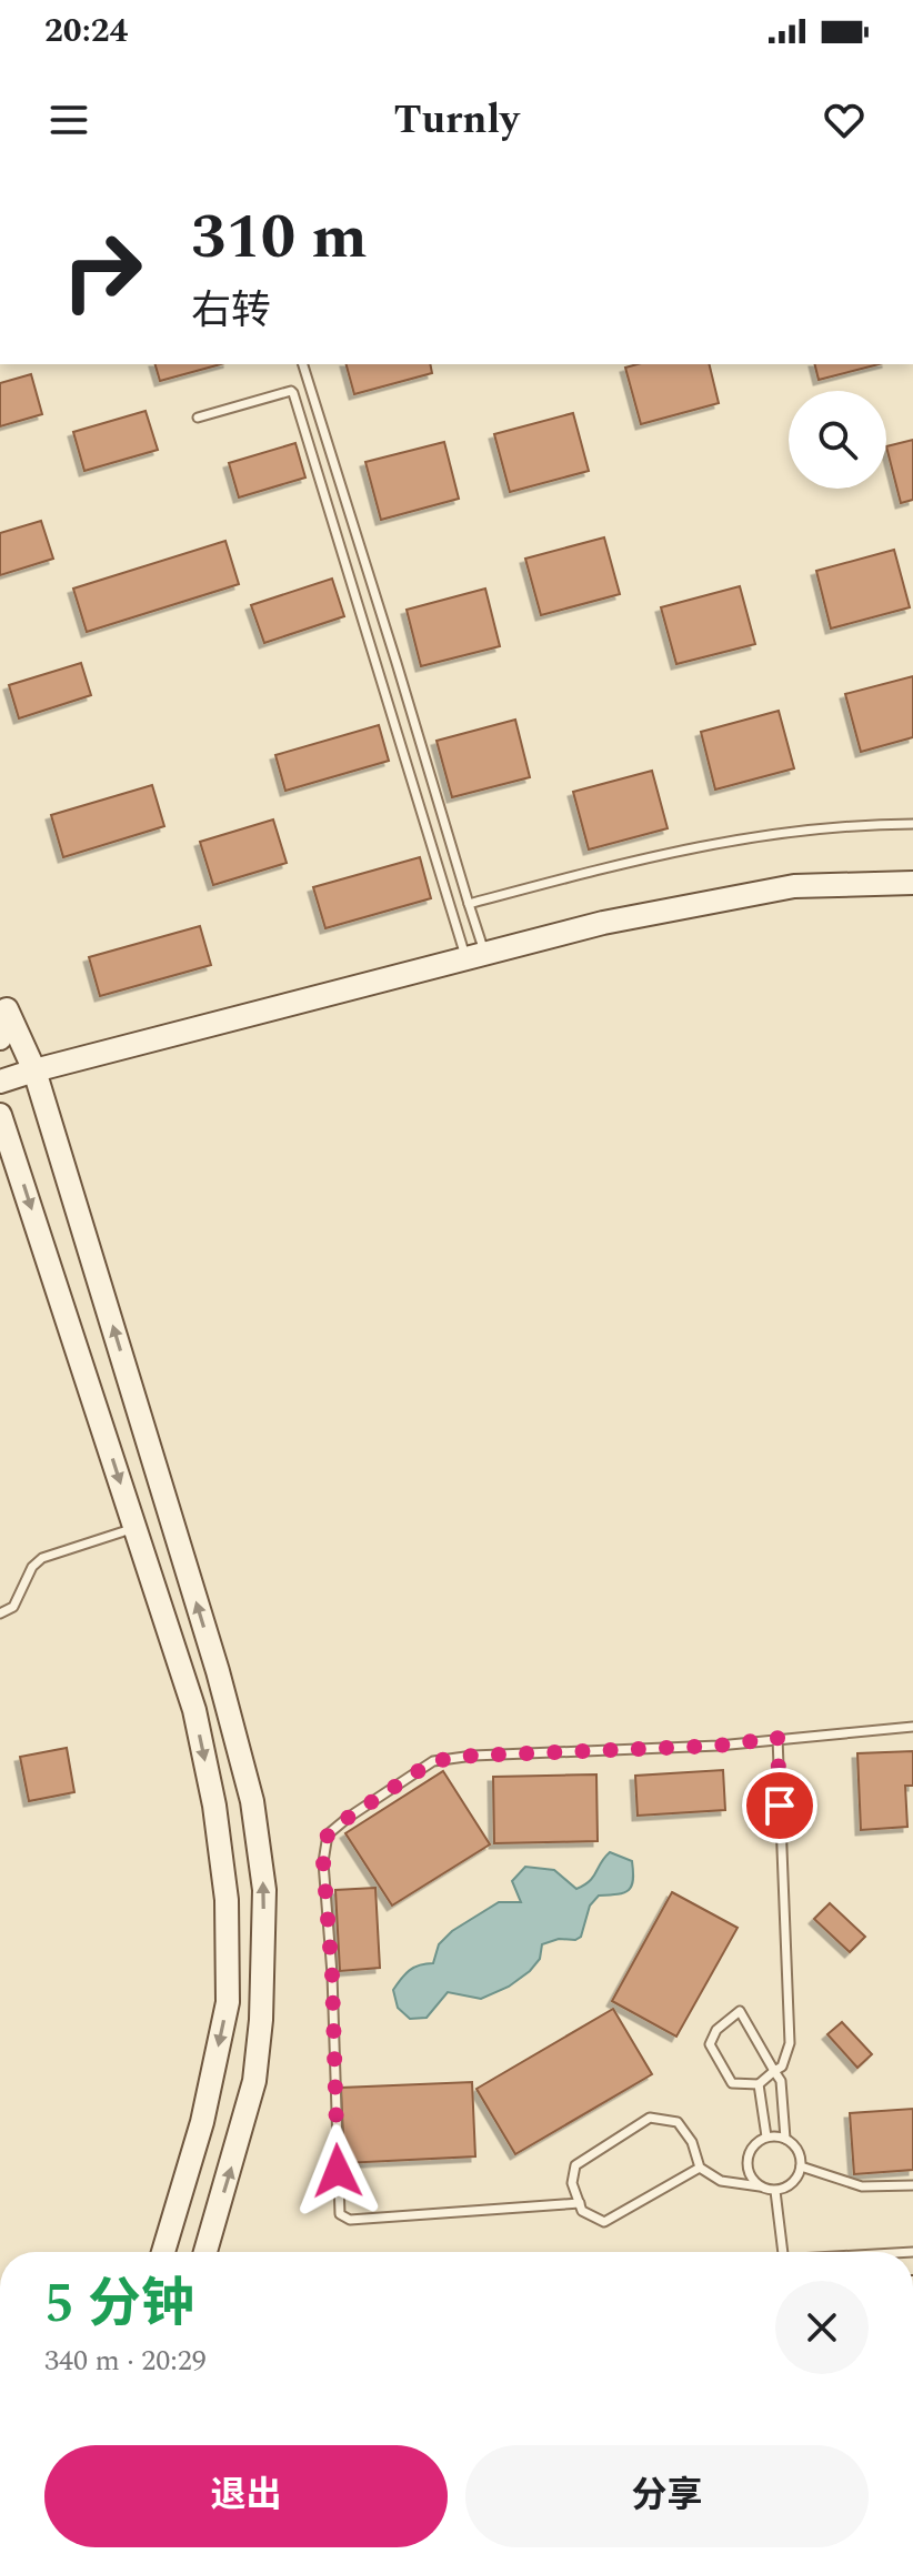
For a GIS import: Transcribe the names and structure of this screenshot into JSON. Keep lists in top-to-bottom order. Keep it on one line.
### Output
{"page":{"status":"20:24","header":"Turnly","turn":["310 m","右转"],"heading":["5 分钟","340 m · 20:29"],"buttons":["退出","分享"]}}
